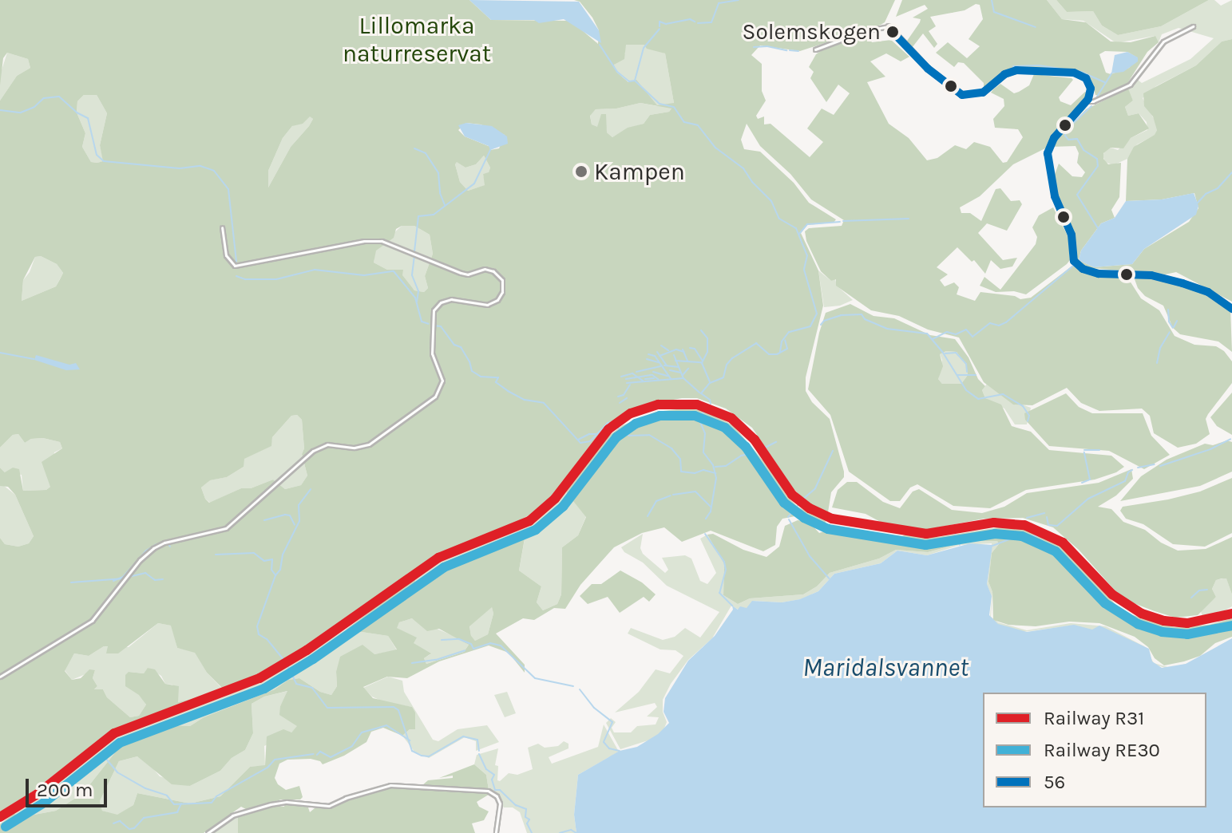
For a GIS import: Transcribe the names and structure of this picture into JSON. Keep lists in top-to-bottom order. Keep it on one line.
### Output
{"water":["Maridalsvannet"],"parks":["Lillomarka naturreservat"],"places":["Solemskogen","Kampen"],"lines":["transit line 56","rail line R31","rail line RE30"],"legend":["Railway R31","Railway RE30","56"],"scale_bar":"200 m"}
